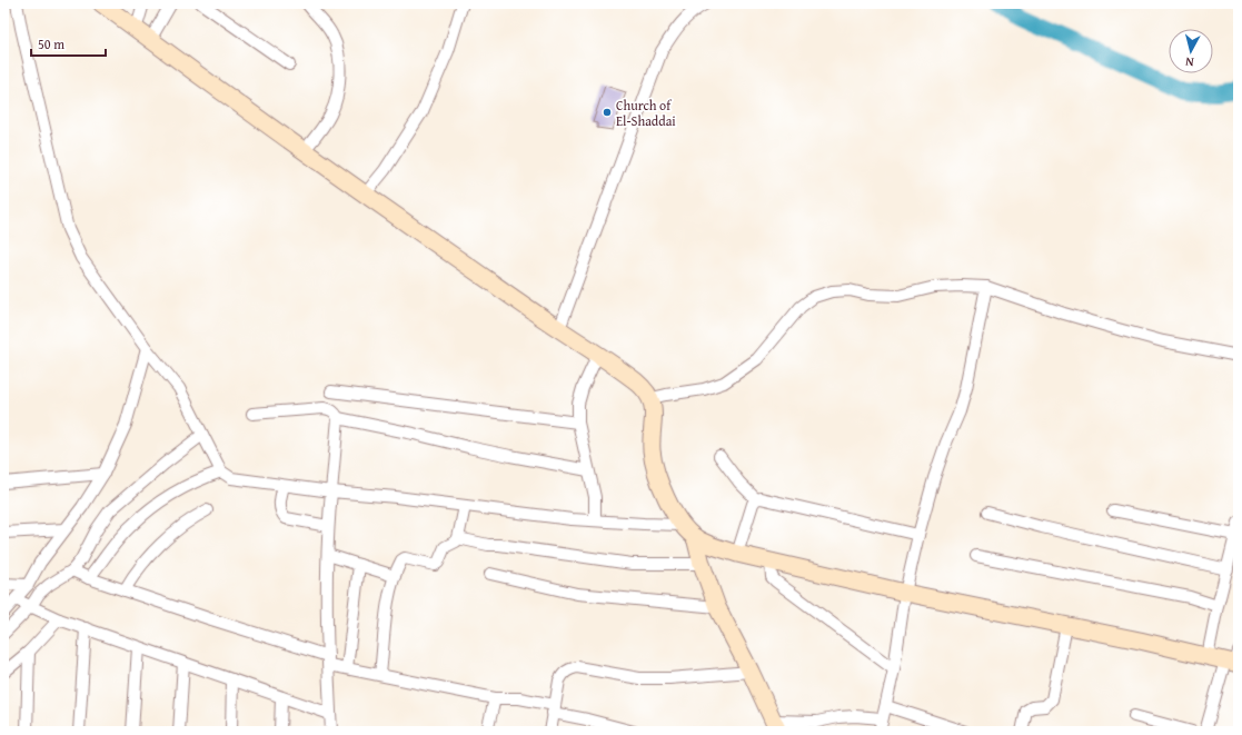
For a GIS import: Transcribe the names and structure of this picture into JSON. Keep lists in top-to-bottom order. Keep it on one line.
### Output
{"places":["Church of El-Shaddai"],"scale_bar":"50 m","north":"bottom"}
